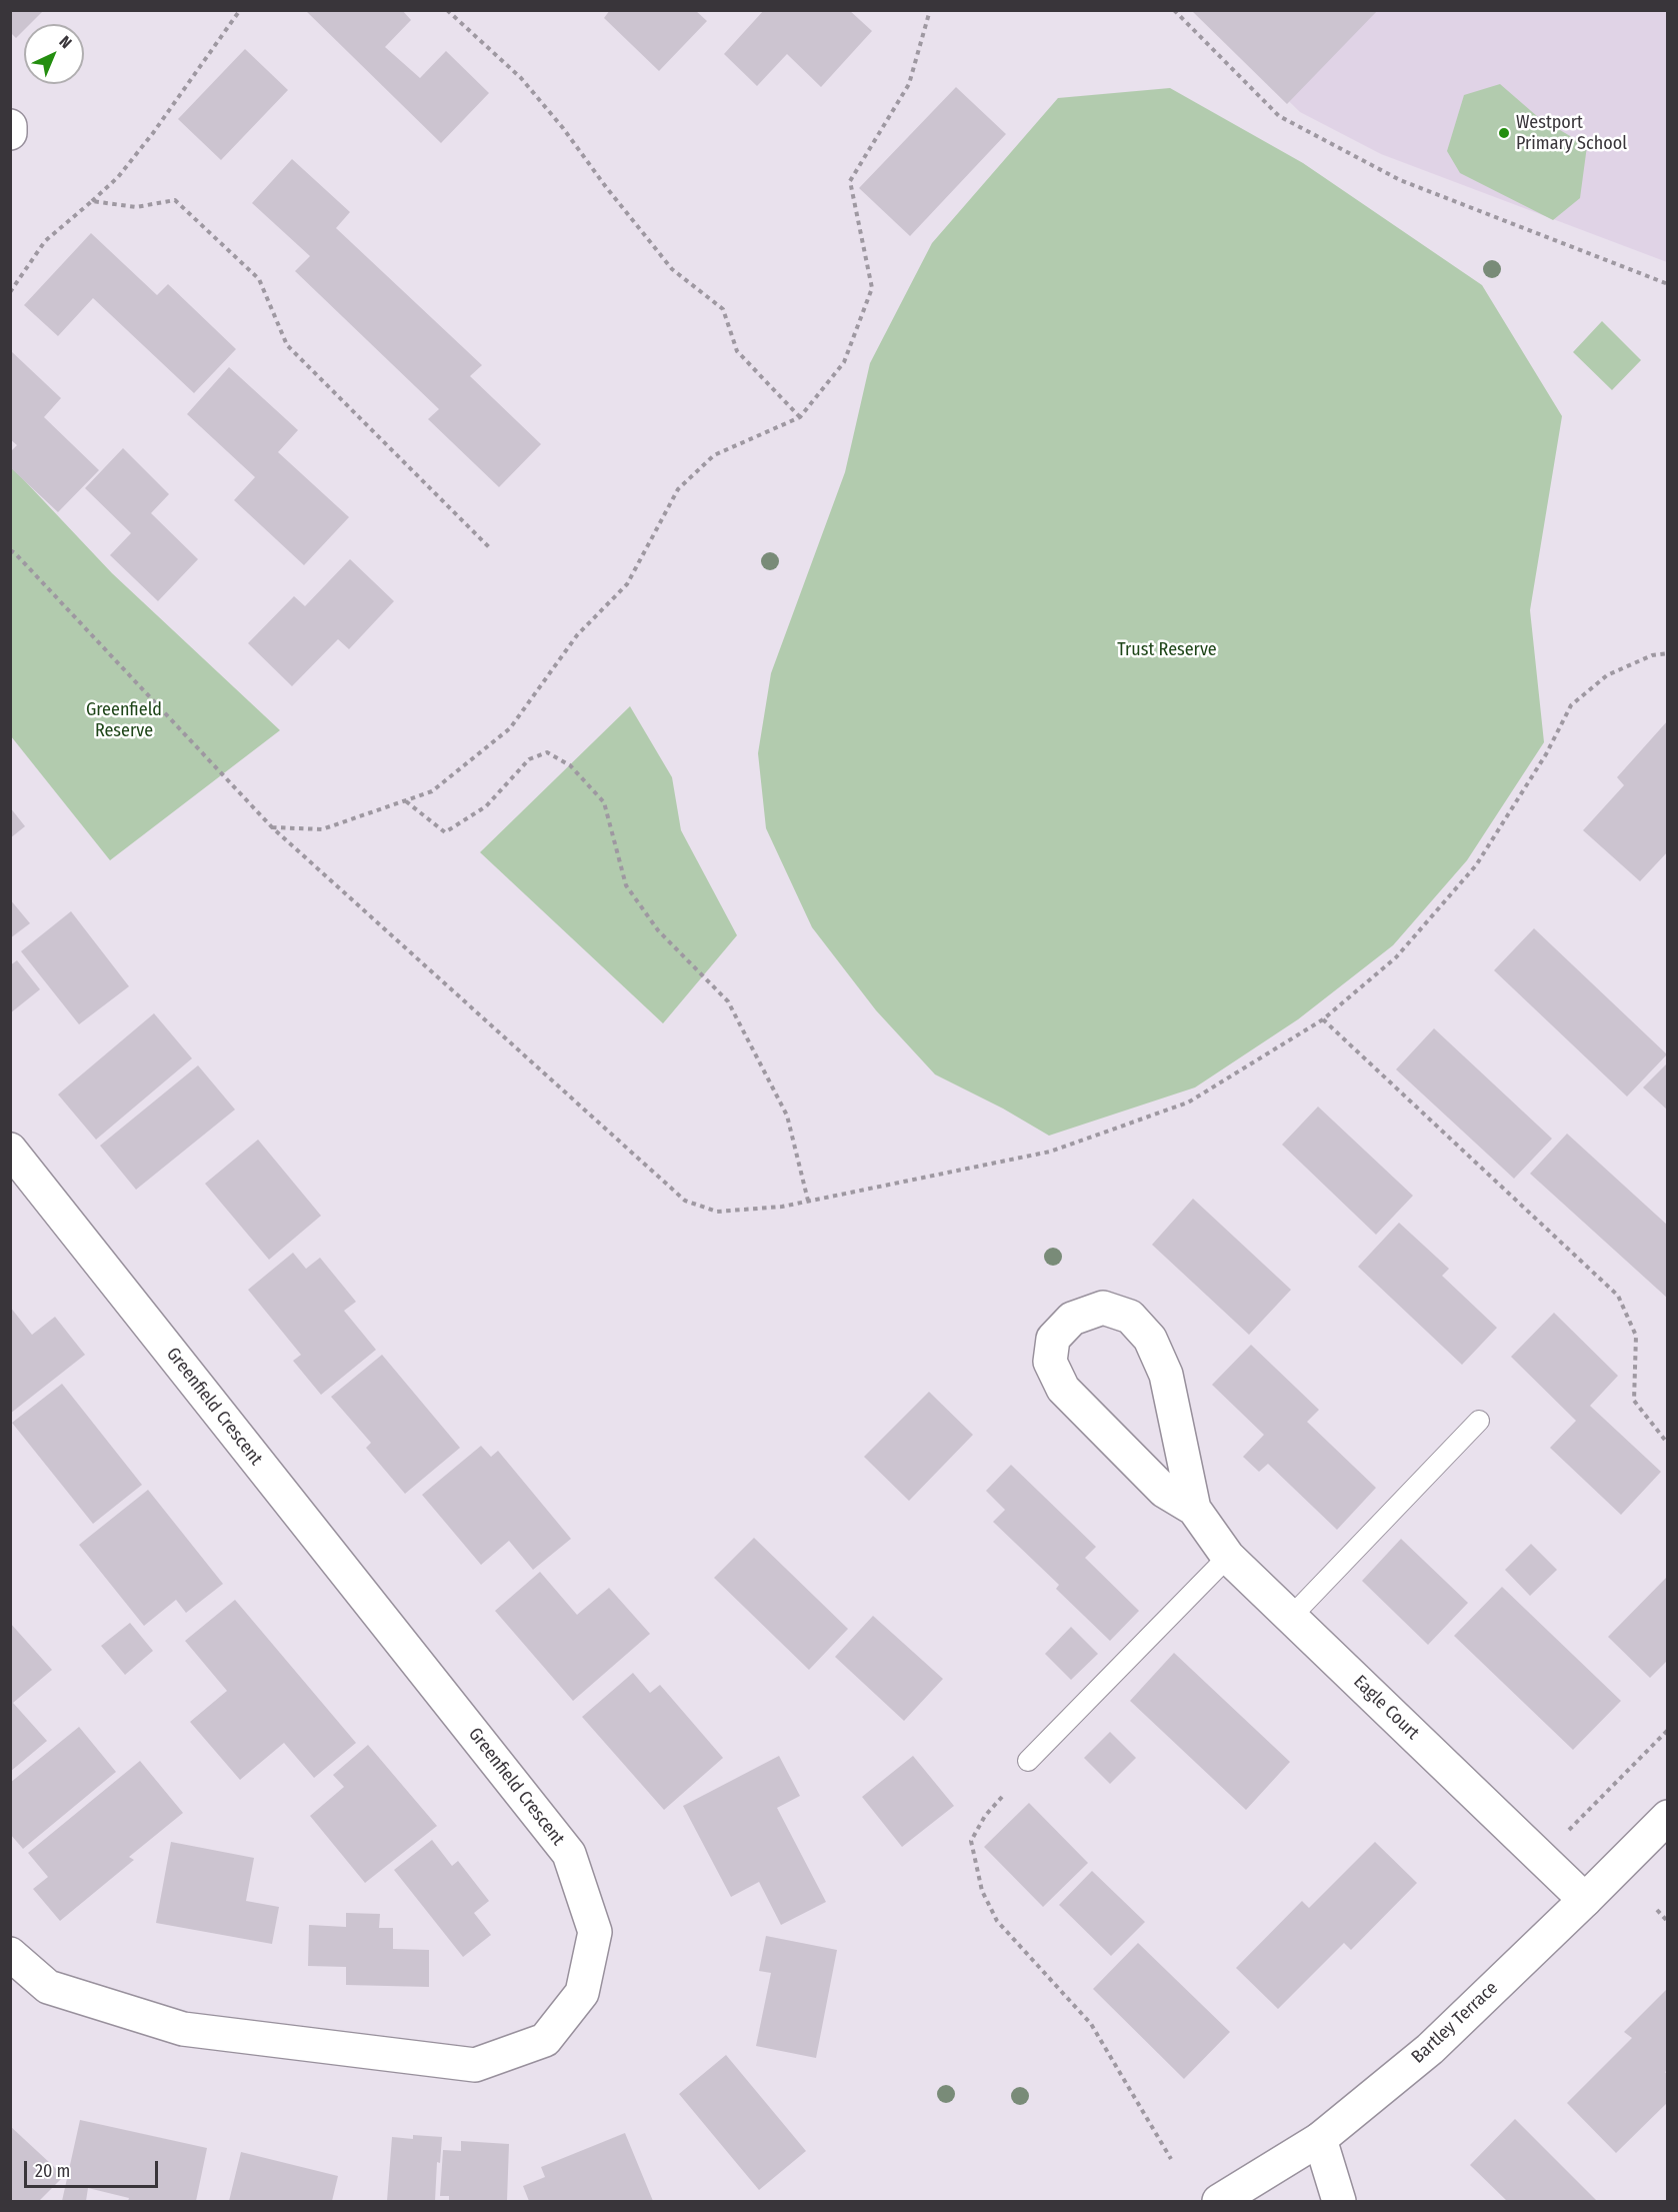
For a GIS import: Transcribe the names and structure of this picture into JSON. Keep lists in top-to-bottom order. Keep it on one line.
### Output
{"streets":{"street":["Greenfield Crescent","Eagle Court","Bartley Terrace"]},"crossings":[["Eagle Court","Bartley Terrace"]],"parks":["Trust Reserve","Greenfield Reserve"],"places":["Westport Primary School"],"scale_bar":"20 m","north":"top right"}
